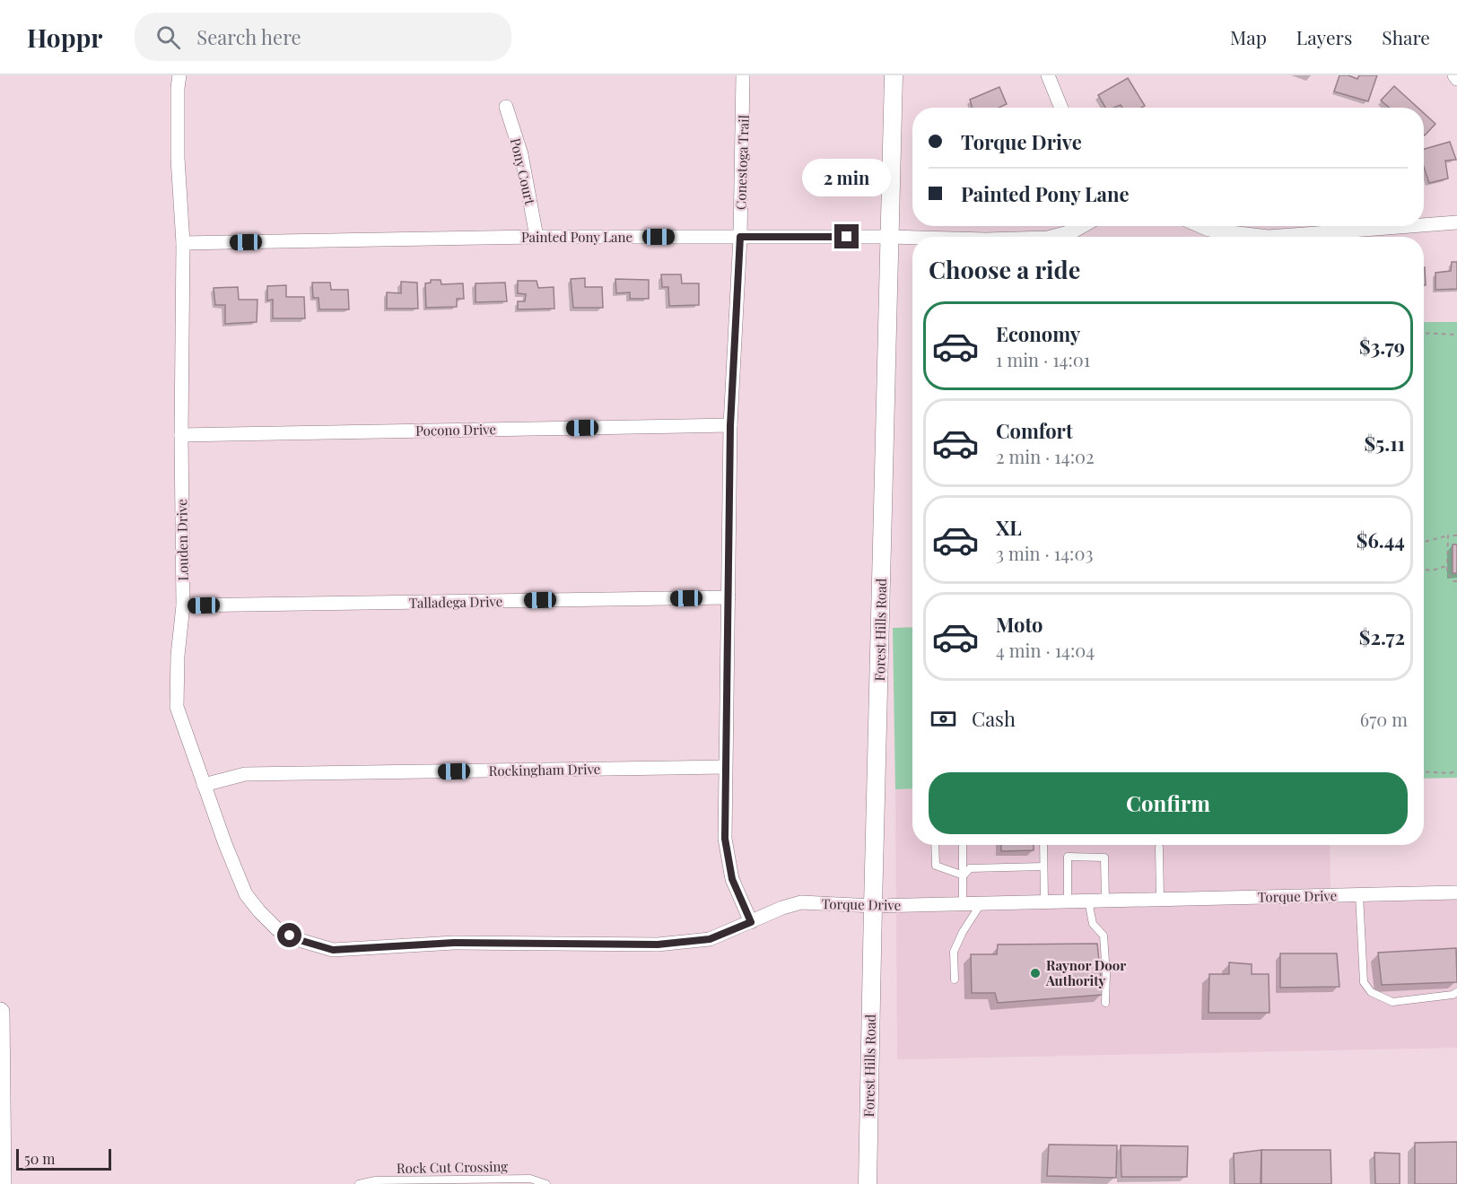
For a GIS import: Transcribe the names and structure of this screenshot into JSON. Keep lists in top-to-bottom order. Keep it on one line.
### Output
{"streets":{"street":["Conestoga Trail","Pony Court","Painted Pony Lane","Pocono Drive","Louden Drive","Talladega Drive","Forest Hills Road","Rockingham Drive","Torque Drive"],"lane":["Rock Cut Crossing"]},"crossings":[["Conestoga Trail","Painted Pony Lane"],["Conestoga Trail","Pocono Drive"],["Conestoga Trail","Talladega Drive"],["Conestoga Trail","Rockingham Drive"],["Conestoga Trail","Torque Drive"],["Pony Court","Painted Pony Lane"],["Painted Pony Lane","Louden Drive"],["Painted Pony Lane","Forest Hills Road"],["Pocono Drive","Louden Drive"],["Louden Drive","Talladega Drive"],["Louden Drive","Rockingham Drive"],["Louden Drive","Torque Drive"],["Forest Hills Road","Torque Drive"]],"places":["Raynor Door Authority"],"scale_bar":"50 m","page":{"header":"Hoppr","search":"Search here","nav":["Map","Layers","Share"],"banner":["Torque Drive","Painted Pony Lane"],"bubble":"2 min","heading":"Choose a ride","list":[{"name":"Economy","note":"1 min · 14:01","value":"$3.79"},{"name":"Comfort","note":"2 min · 14:02","value":"$5.11"},{"name":"XL","note":"3 min · 14:03","value":"$6.44"},{"name":"Moto","note":"4 min · 14:04","value":"$2.72"}],"pay":["Cash","670 m"],"buttons":"Confirm","scale":"50 m"}}
